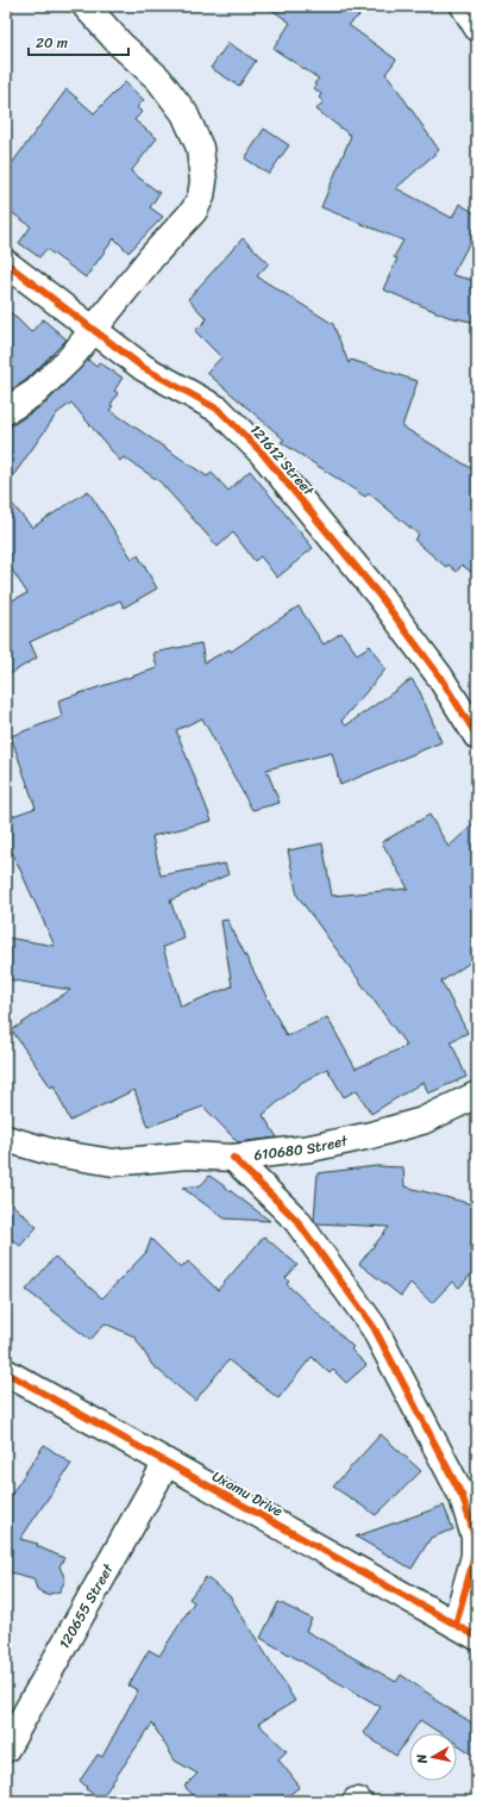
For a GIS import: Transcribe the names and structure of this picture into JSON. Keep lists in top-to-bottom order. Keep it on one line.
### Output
{"streets":{"street":["121612 Street","610680 Street","Uxamu Drive","120655 Street"]},"crossings":[["Uxamu Drive","120655 Street"]],"scale_bar":"20 m","north":"left"}
